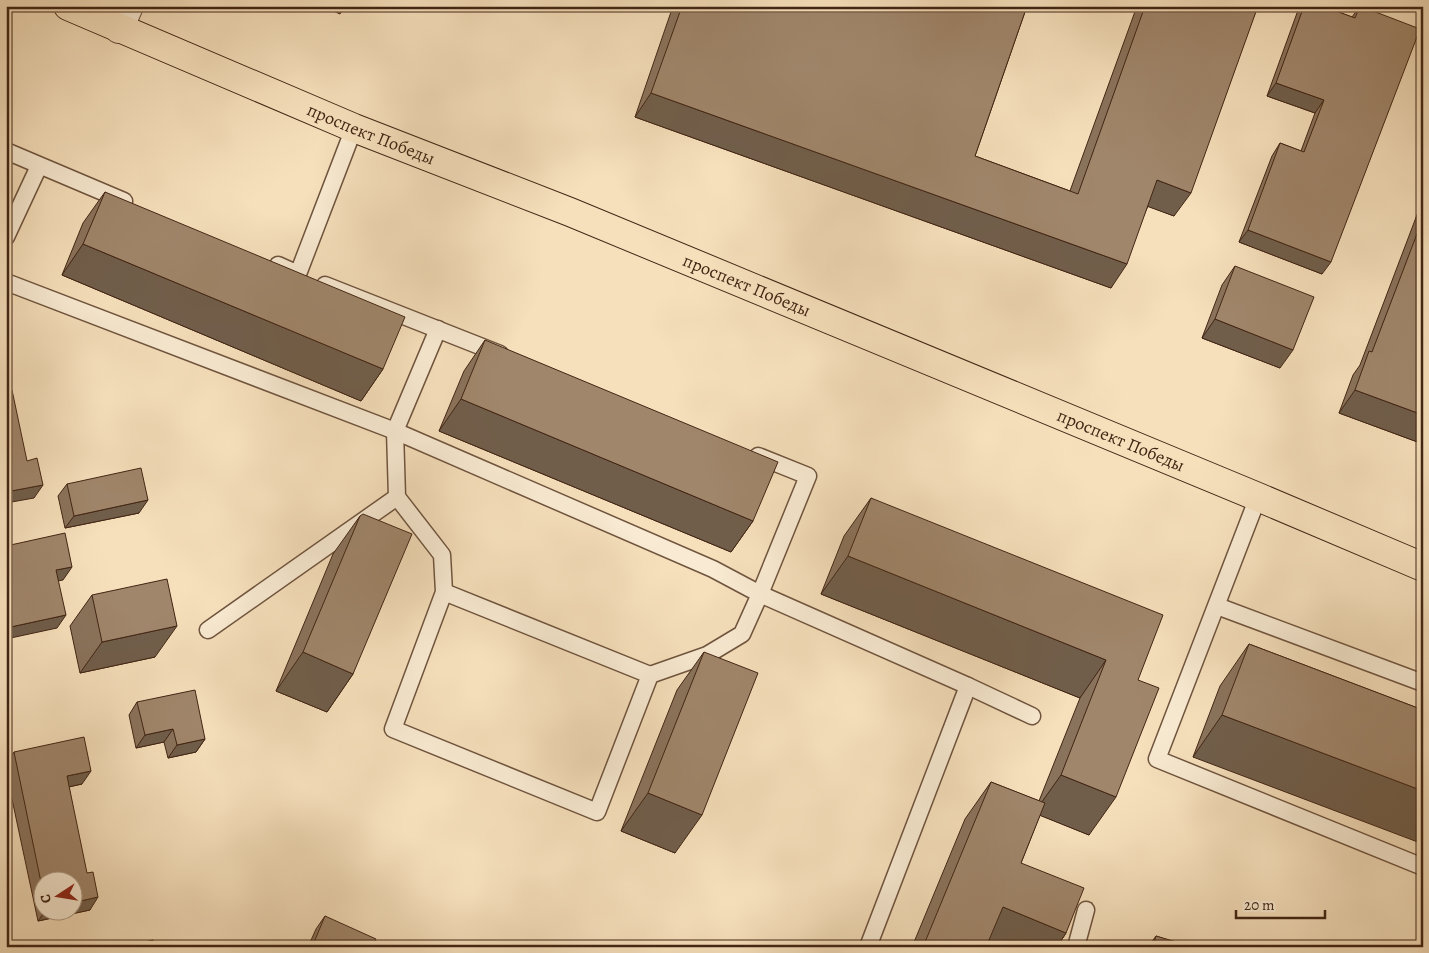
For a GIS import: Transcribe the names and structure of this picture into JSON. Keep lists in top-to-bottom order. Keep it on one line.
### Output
{"streets":{"main road":["проспект Победы"]},"scale_bar":"20 m","north":"left"}
